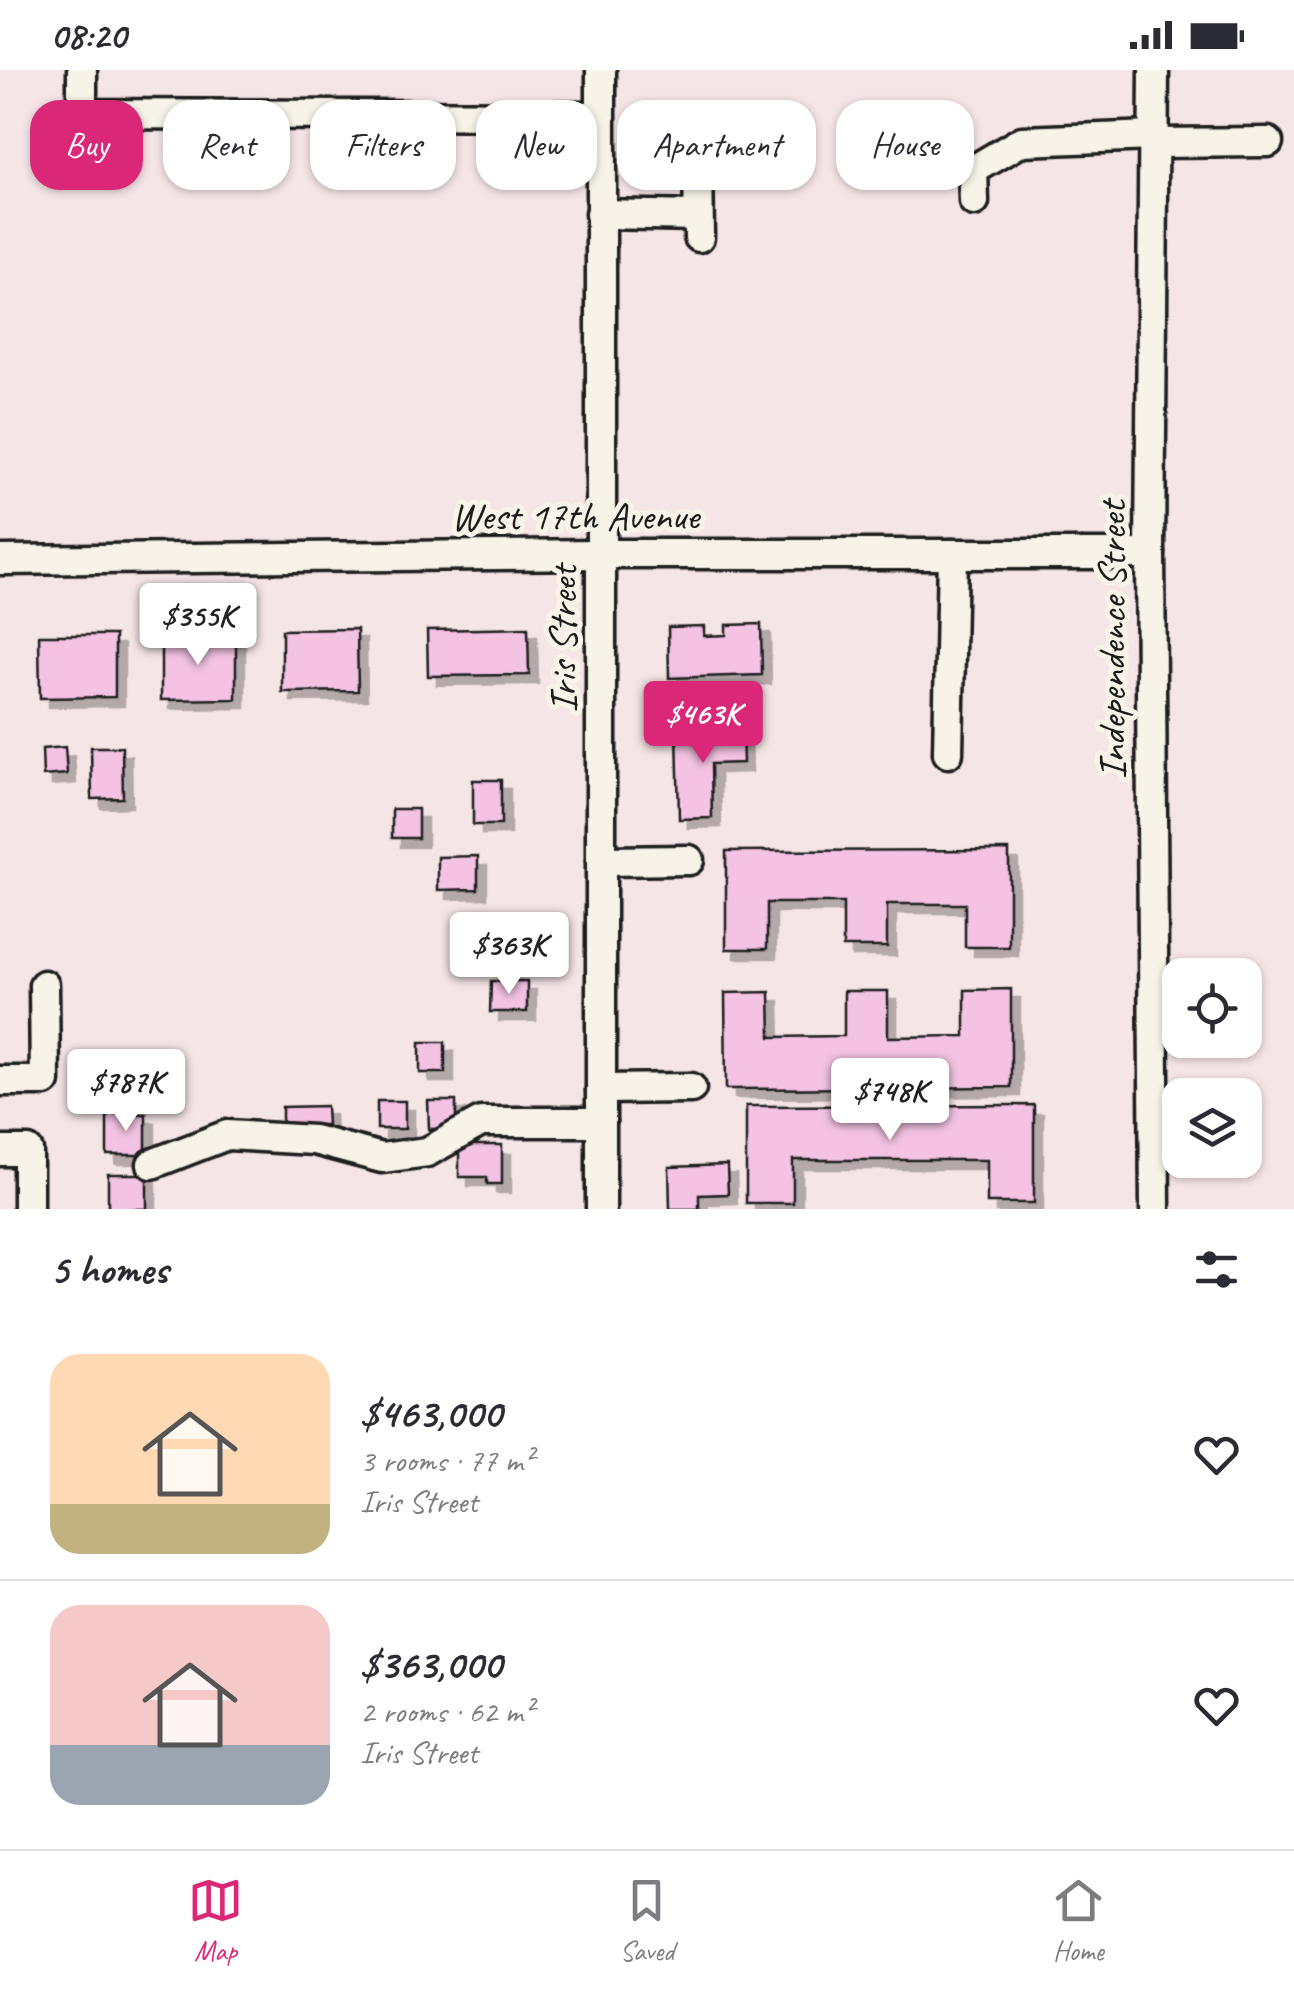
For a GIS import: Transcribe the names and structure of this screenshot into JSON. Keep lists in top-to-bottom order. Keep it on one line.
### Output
{"streets":{"street":["West 17th Avenue","Iris Street","Independence Street"]},"crossings":[["West 17th Avenue","Iris Street"],["West 17th Avenue","Independence Street"]],"page":{"status":"08:20","chip":["Buy","Rent","Filters","New","Apartment","House"],"price":["$355K","$463K","$363K","$787K","$748K"],"heading":"5 homes","list":[{"name":"$463,000","note":"3 rooms · 77 m² · Iris Street"},{"name":"$363,000","note":"2 rooms · 62 m² · Iris Street"}],"tabs":["Map","Saved","Home"]}}
